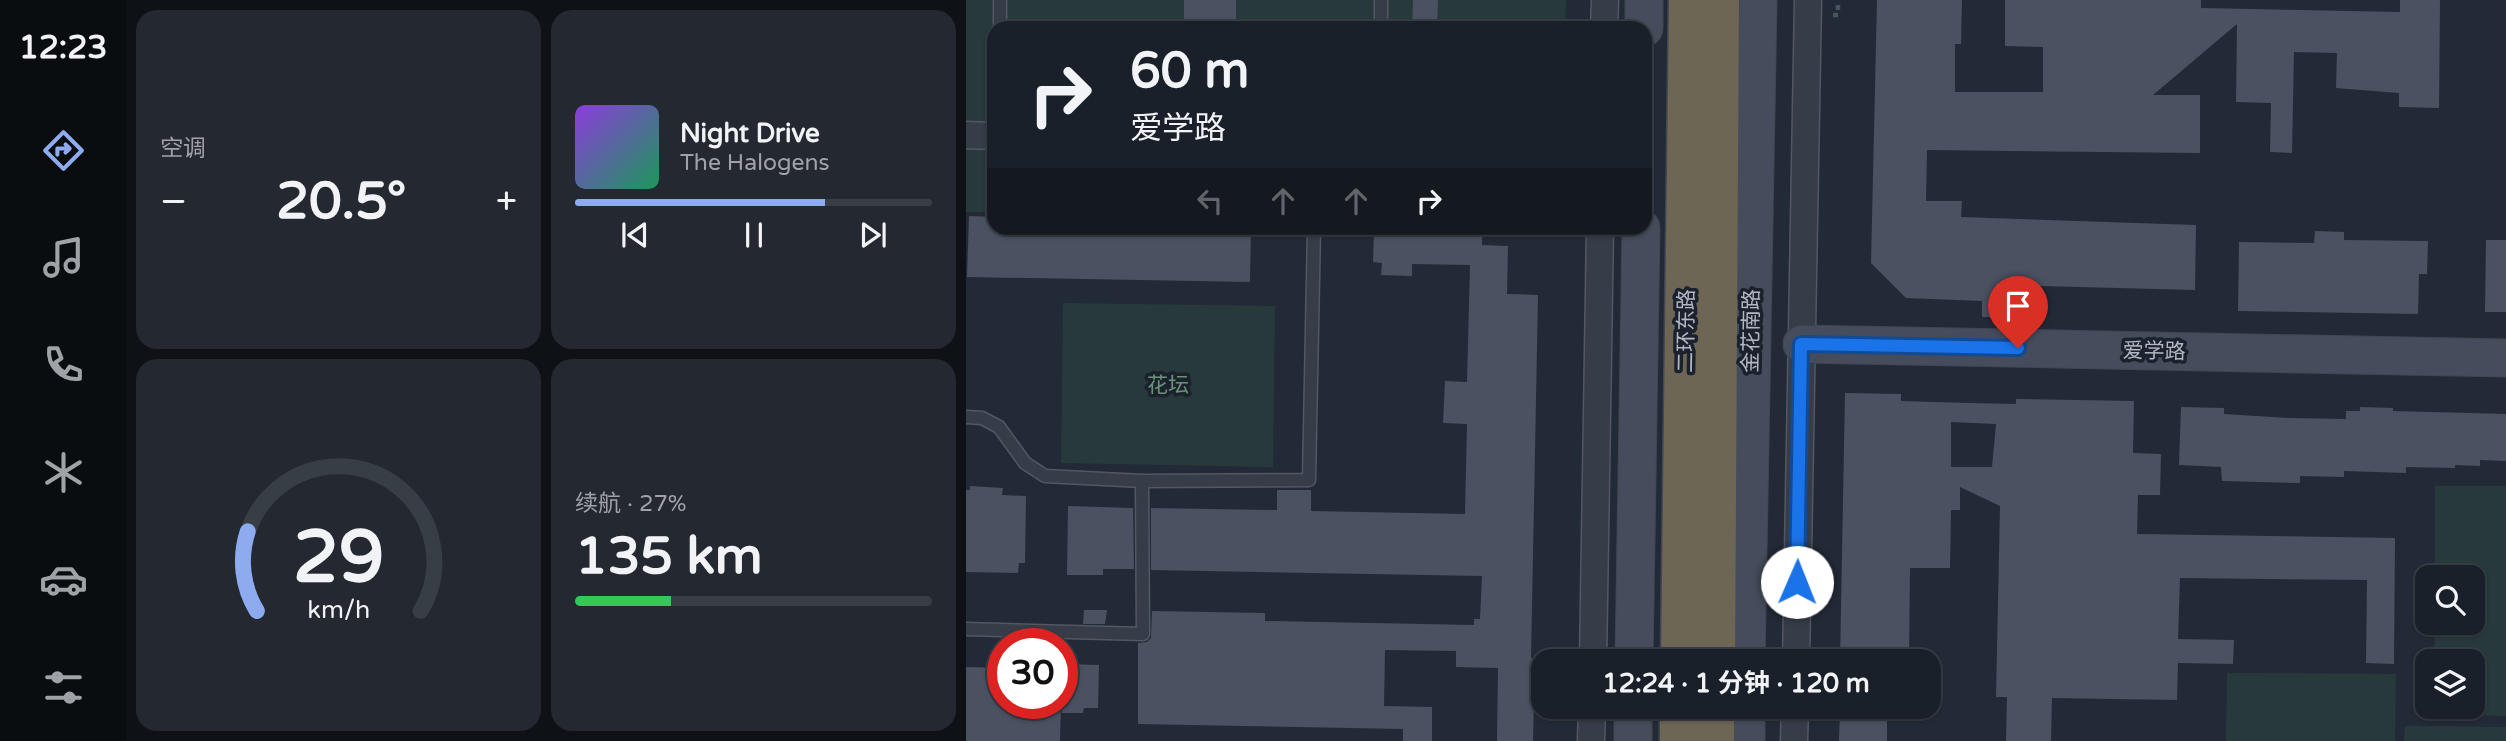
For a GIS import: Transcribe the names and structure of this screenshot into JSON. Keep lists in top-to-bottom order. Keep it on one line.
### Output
{"streets":{"highway":["二环东路"],"main road":["金花南路","爱学路"]},"parks":["花坛"],"page":{"tabs":"12:23","tile":["空调",["续航 · 27%","135 km"]],"turn":["60 m","爱学路"],"song":["Night Drive","The Halogens"],"heat":["−","20.5°","+"],"limit":"30","trip":"12:24 · 1 分钟 · 120 m","gauge":["29","km/h"]}}
